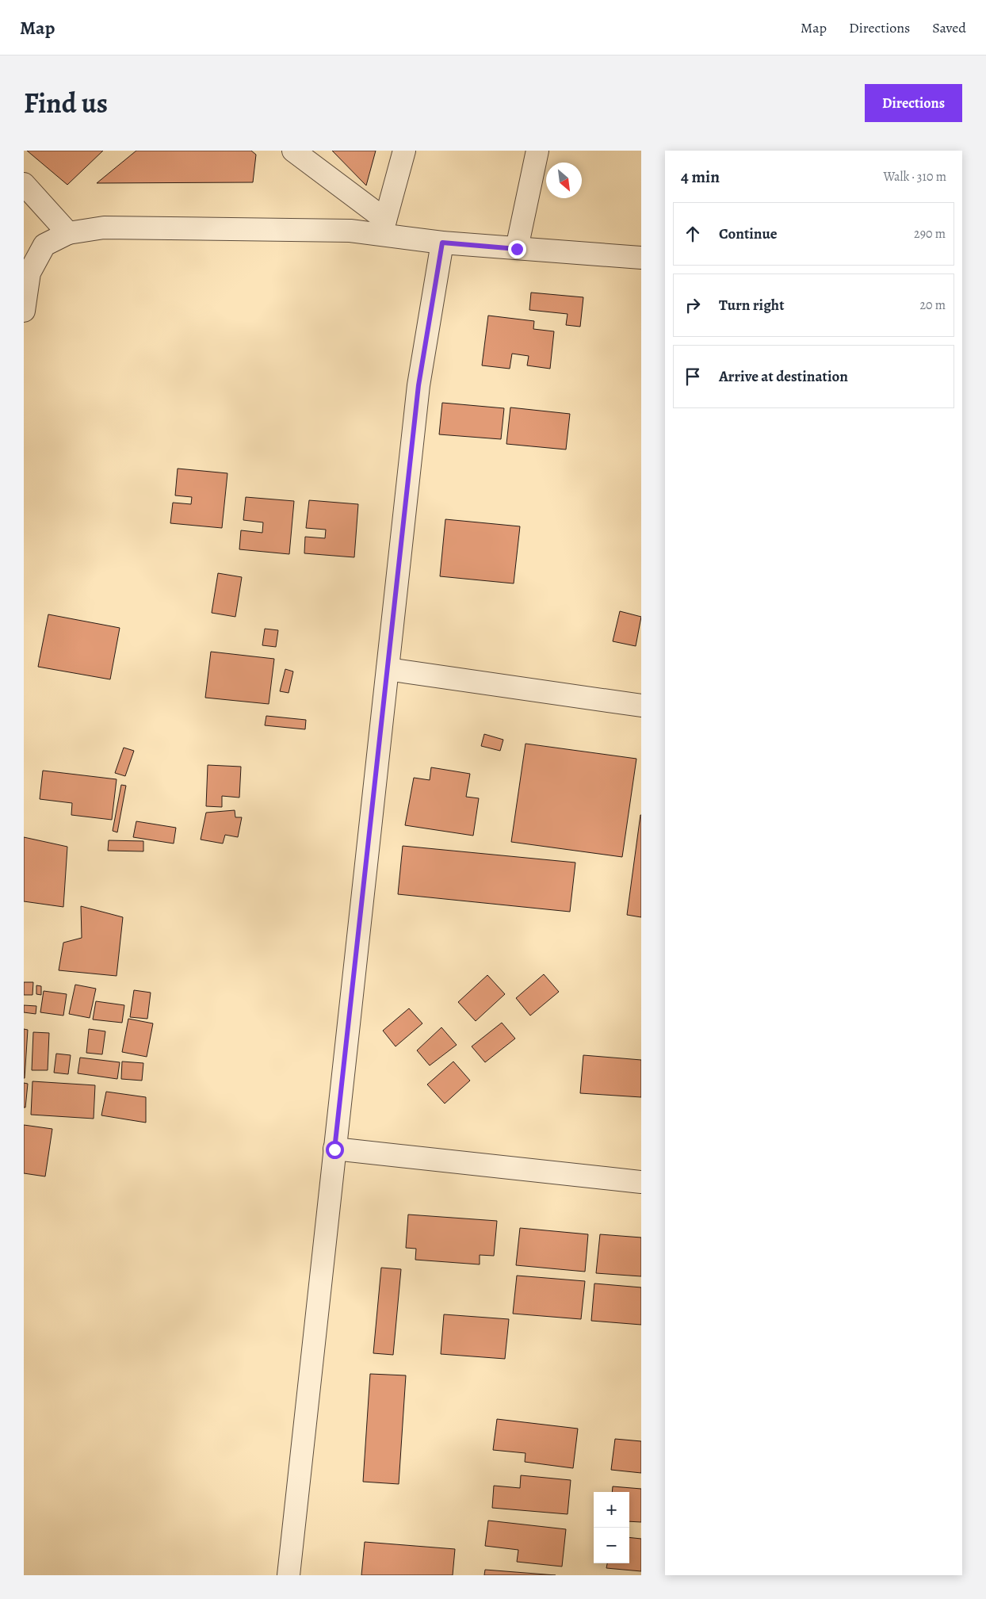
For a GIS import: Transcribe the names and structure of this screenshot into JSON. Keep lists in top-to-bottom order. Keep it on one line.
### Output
{"north":"bottom right","page":{"header":"Map","nav":["Map","Directions","Saved"],"title":"Find us","buttons":"Directions","heading":["4 min","Walk · 310 m"],"list":[["Continue","290 m"],["Turn right","20 m"],"Arrive at destination"],"map_buttons":["+","−"]}}
